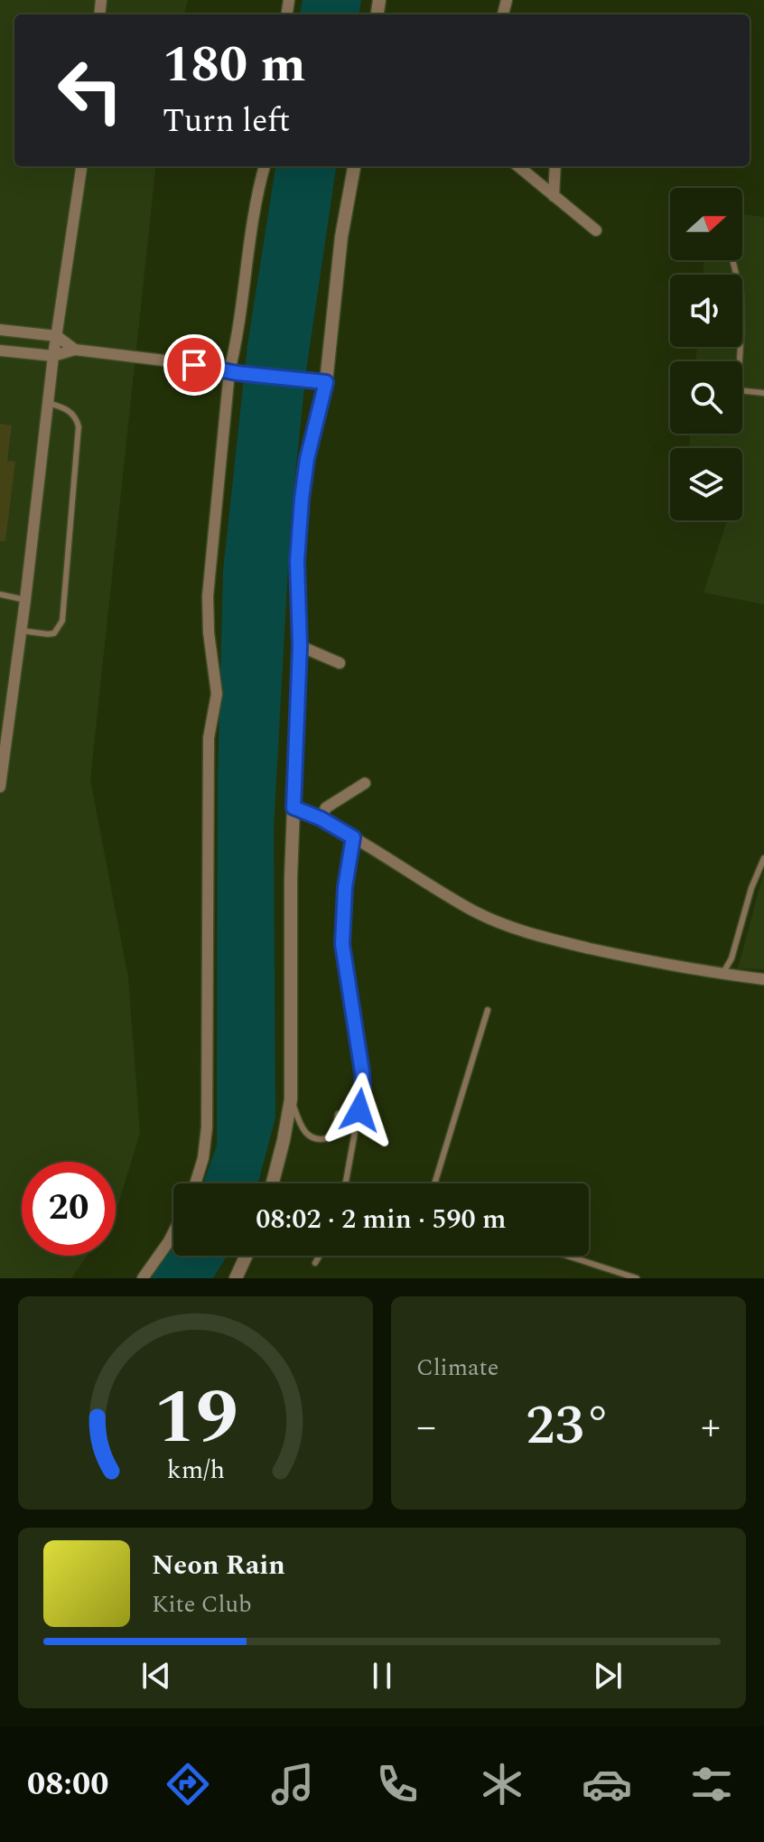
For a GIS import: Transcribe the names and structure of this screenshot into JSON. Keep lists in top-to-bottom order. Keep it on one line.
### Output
{"north":"right","page":{"turn":["180 m","Turn left"],"limit":"20","trip":"08:02 · 2 min · 590 m","tile":"Climate","heat":["−","23°","+"],"song":["Neon Rain","Kite Club"],"tabs":"08:00","gauge":["19","km/h"]}}
